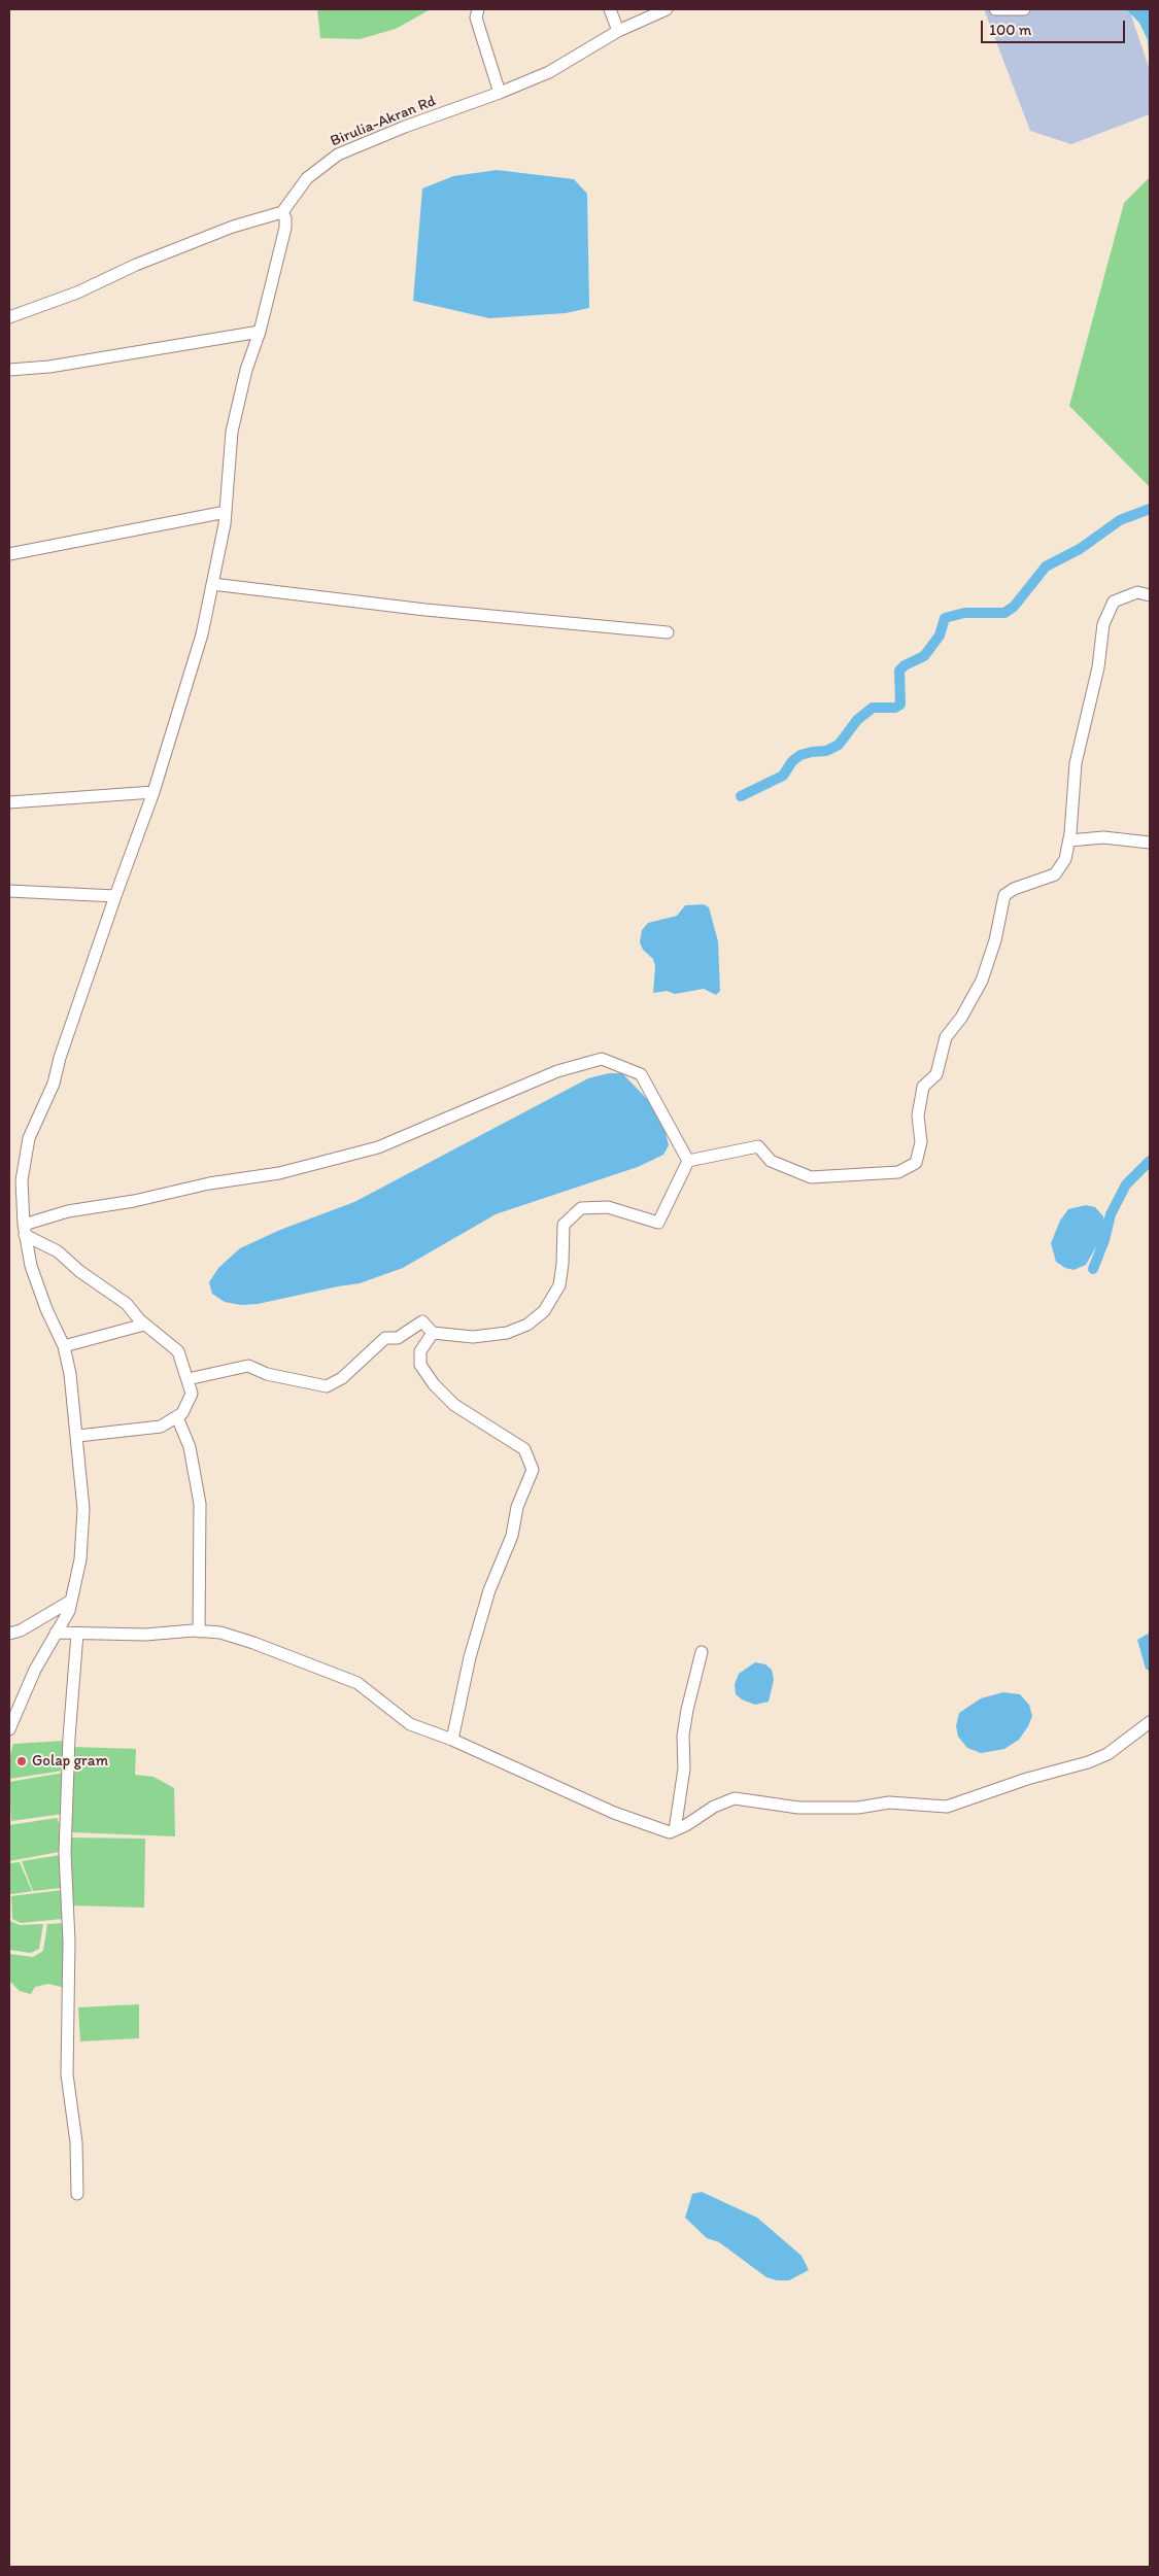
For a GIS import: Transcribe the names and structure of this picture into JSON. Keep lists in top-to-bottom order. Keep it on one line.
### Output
{"streets":{"street":["Birulia-Akran Rd"]},"places":["Golap gram"],"scale_bar":"100 m"}
